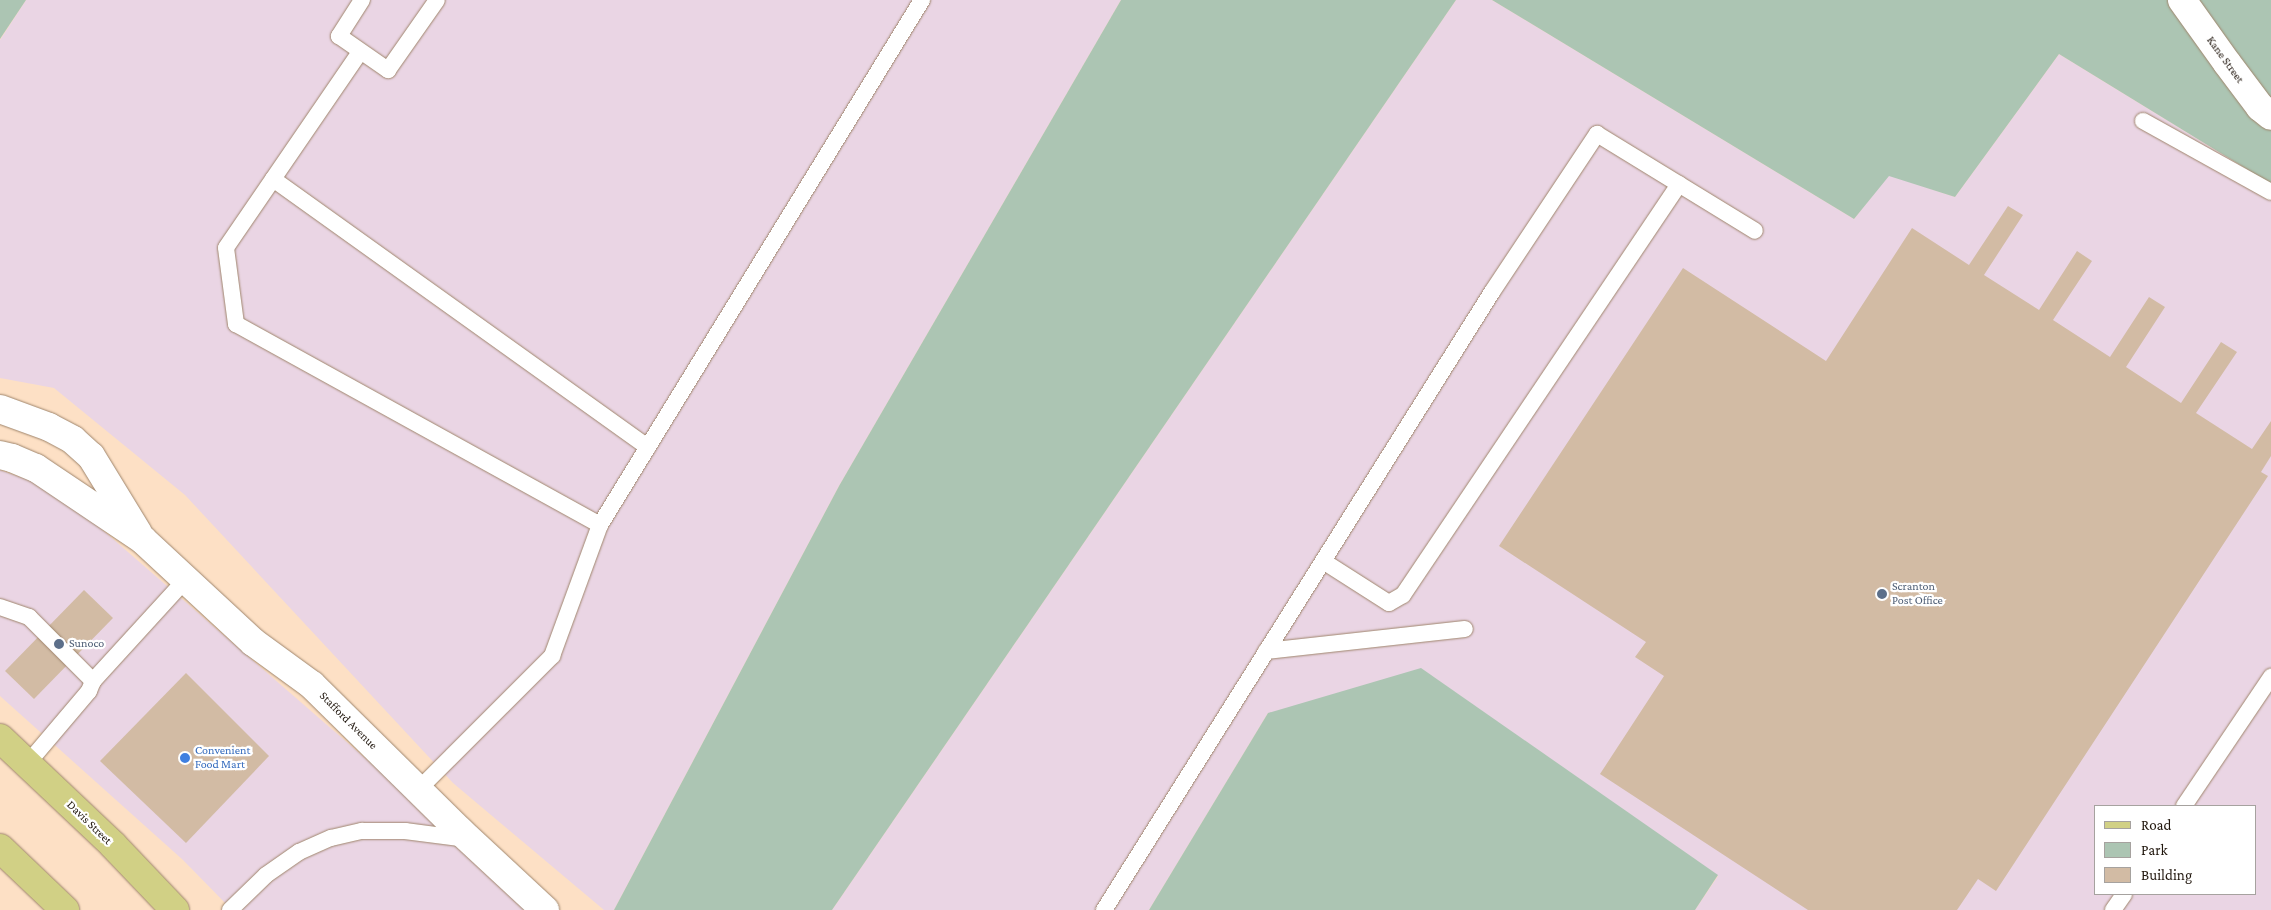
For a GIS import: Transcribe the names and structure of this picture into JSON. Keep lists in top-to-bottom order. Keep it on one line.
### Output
{"streets":{"main road":["Davis Street"],"street":["Kane Street","Stafford Avenue"]},"places":["Scranton Post Office","Sunoco","Convenient Food Mart"],"legend":["Road","Park","Building"]}
